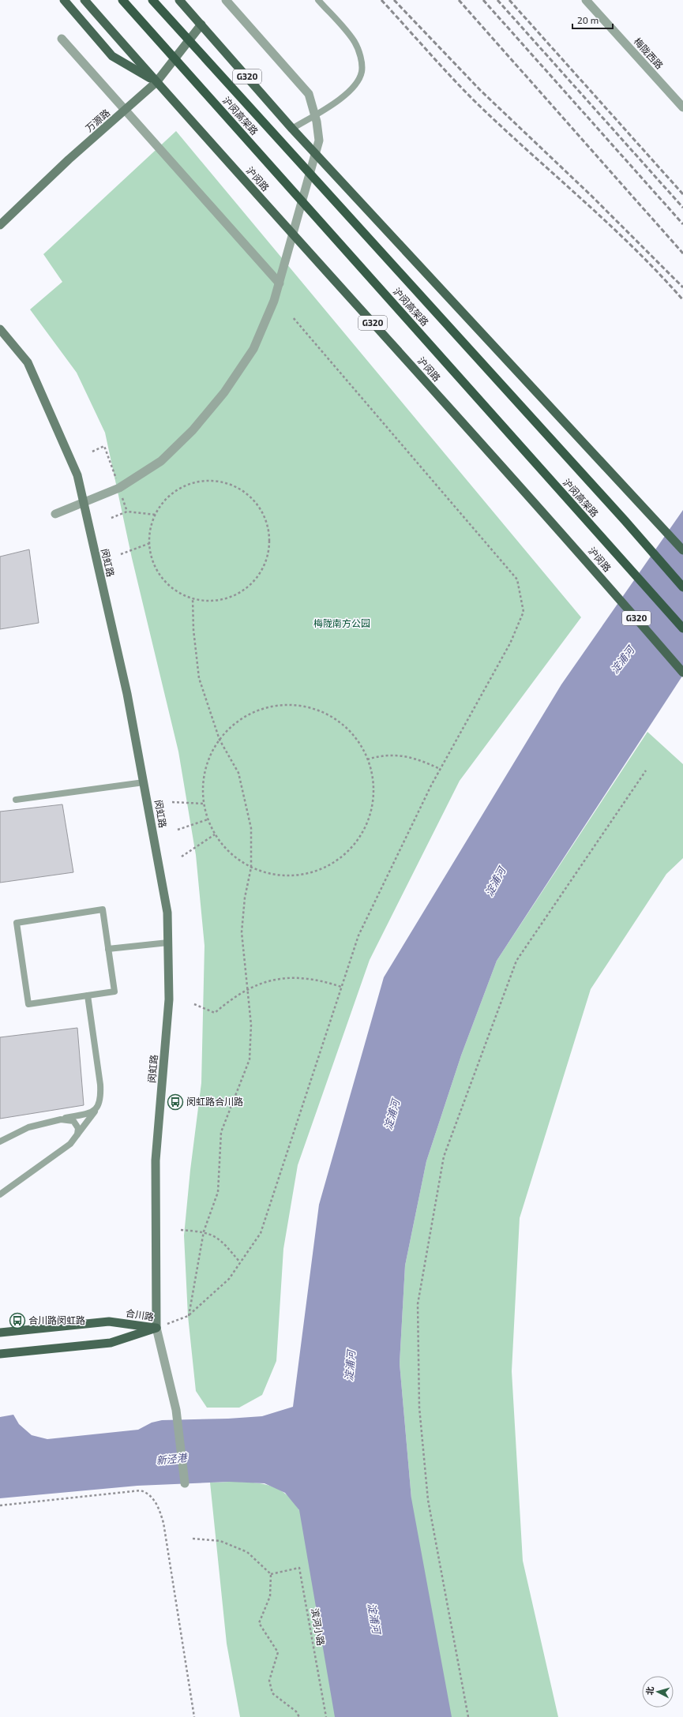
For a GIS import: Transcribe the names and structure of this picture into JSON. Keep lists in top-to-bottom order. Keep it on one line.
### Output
{"streets":{"highway":["沪闵高架路"],"main road":["G320","万源路","沪闵路","闵虹路","合川路"],"street":["梅陇西路"],"path":["滨河小路"]},"crossings":[["G320","万源路"],["万源路","沪闵路"],["闵虹路","合川路"]],"water":["淀浦河","新泾港"],"parks":["梅陇南方公园"],"places":{"bus stop":["闵虹路合川路","合川路闵虹路"]},"scale_bar":"20 m","north":"left"}
